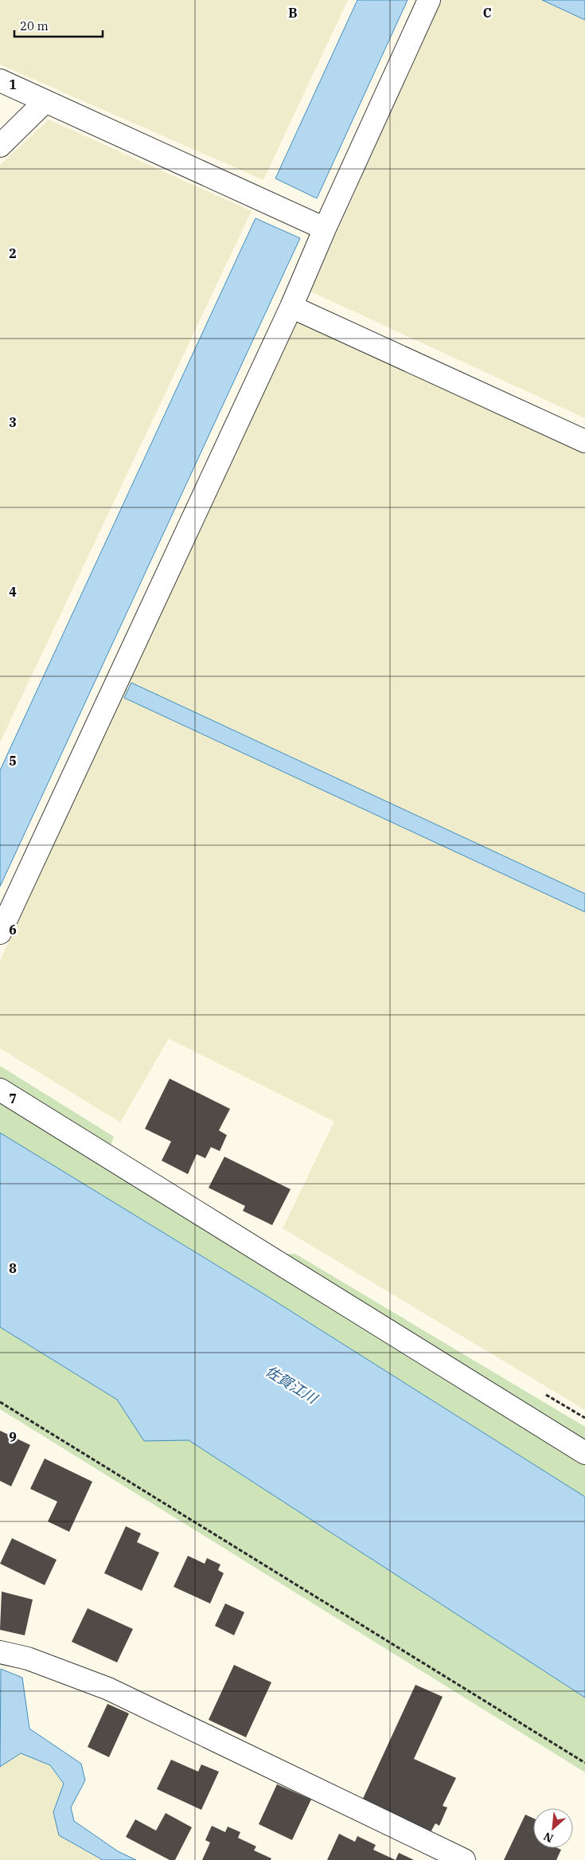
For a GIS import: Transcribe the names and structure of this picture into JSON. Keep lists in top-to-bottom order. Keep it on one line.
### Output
{"water":["佐賀江川"],"scale_bar":"20 m","north":"bottom left","grid":{"columns":["B","C"],"rows":["1","2","3","4","5","6","7","8","9"]}}
